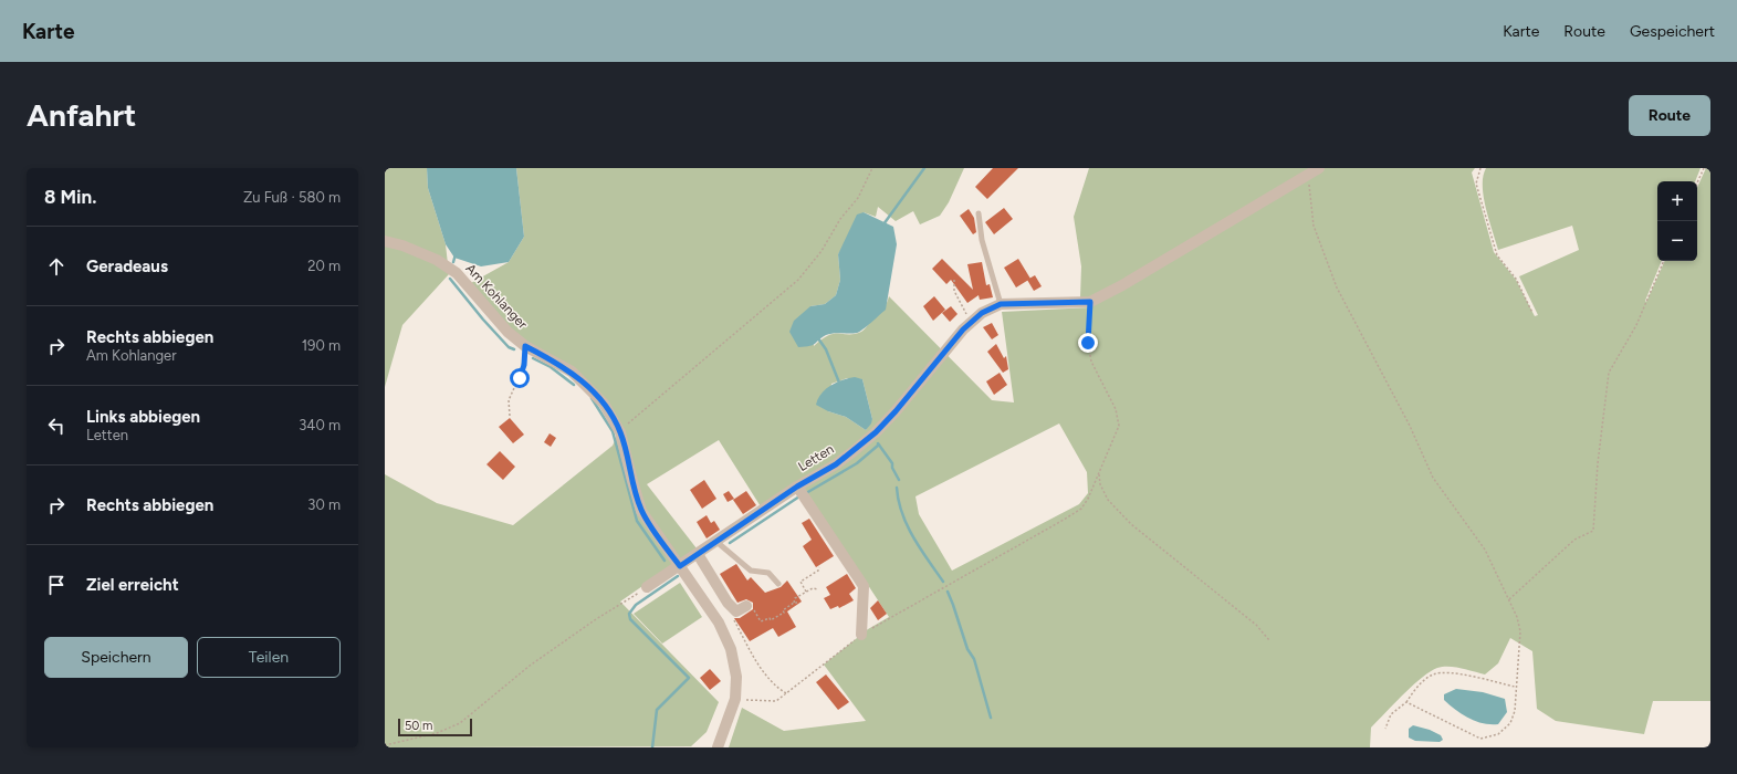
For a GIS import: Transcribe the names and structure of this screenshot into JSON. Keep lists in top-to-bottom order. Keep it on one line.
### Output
{"streets":{"street":["Am Kohlanger","Letten"]},"crossings":[["Am Kohlanger","Letten"]],"scale_bar":"50 m","page":{"header":"Karte","nav":["Karte","Route","Gespeichert"],"buttons":["Route",["Speichern","Teilen"]],"title":"Anfahrt","heading":["8 Min.","Zu Fuß · 580 m"],"map_buttons":["+","−"],"list":[["Geradeaus","20 m"],["Rechts abbiegen","Am Kohlanger","190 m"],["Links abbiegen","Letten","340 m"],["Rechts abbiegen","30 m"],"Ziel erreicht"],"scale":"50 m"}}
